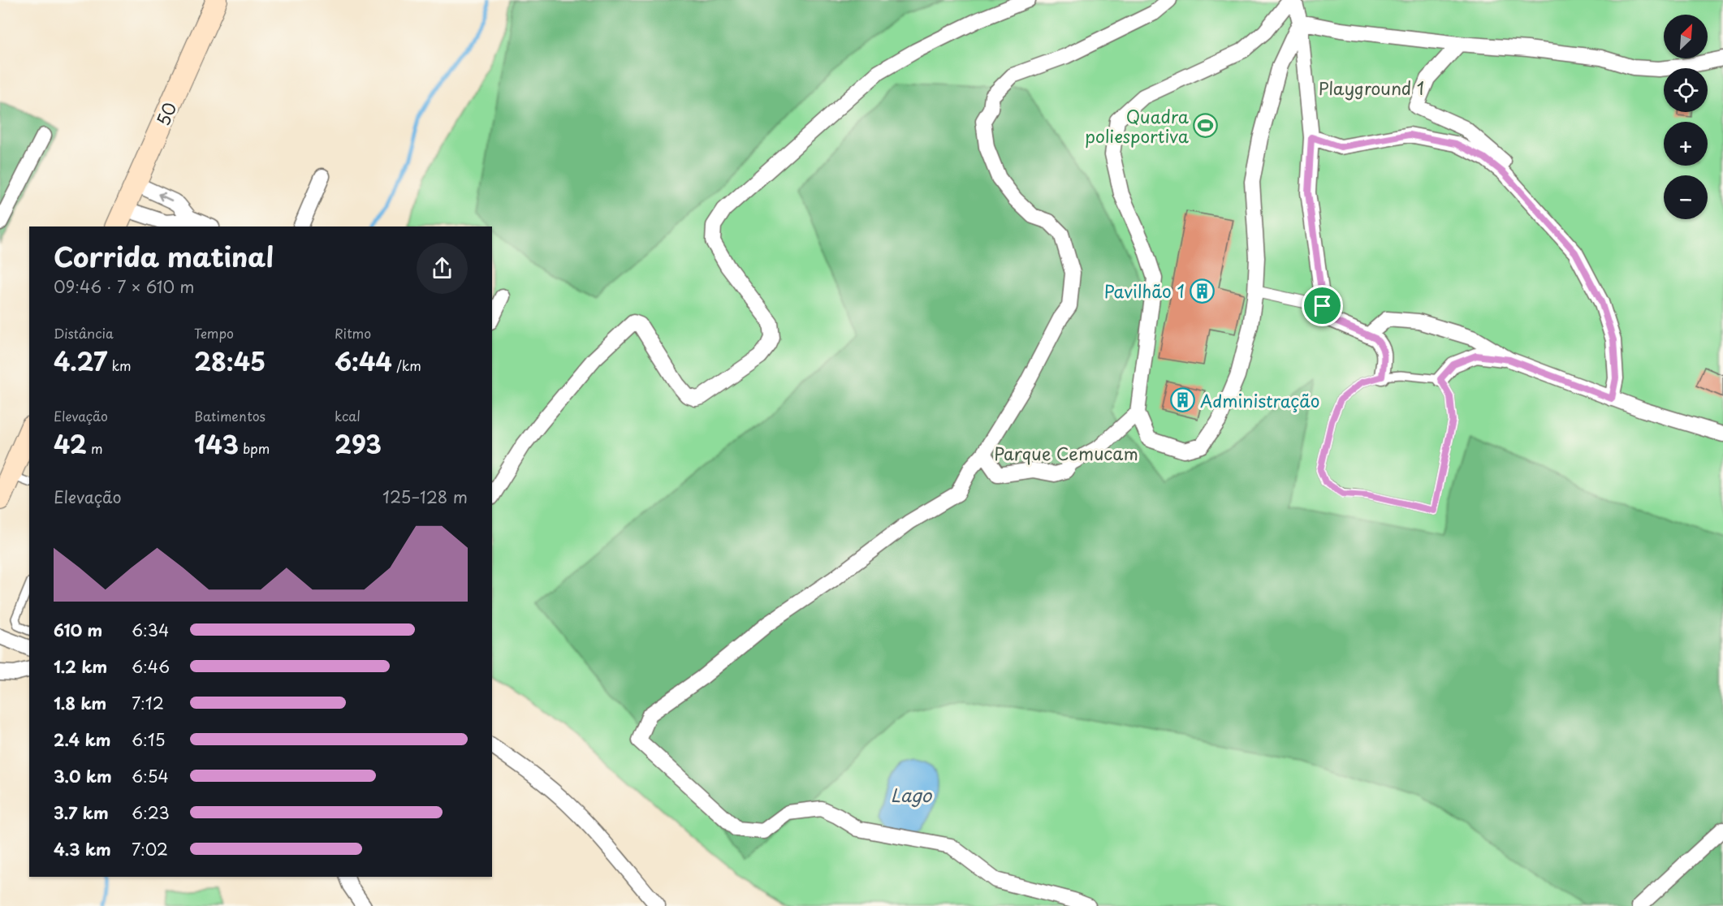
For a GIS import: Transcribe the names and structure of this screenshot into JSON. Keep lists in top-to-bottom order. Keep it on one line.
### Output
{"streets":{"main road":["50"]},"water":["Lago"],"parks":["Playground 1","Parque Cemucam"],"places":{"sports":["Quadra poliesportiva"],"building":["Pavilhão 1","Administração"]},"north":"top right","page":{"map_buttons":["+","−"],"heading":["Corrida matinal","09:46 · 7 × 610 m"],"stats":[["Distância","4.27 km"],["Tempo","28:45"],["Ritmo","6:44 /km"],["Elevação","42 m"],["Batimentos","143 bpm"],["kcal","293"]],"chart":["Elevação","125–128 m"],"list":[{"name":"610 m","note":"6:34"},{"name":"1.2 km","note":"6:46"},{"name":"1.8 km","note":"7:12"},{"name":"2.4 km","note":"6:15"},{"name":"3.0 km","note":"6:54"},{"name":"3.7 km","note":"6:23"},{"name":"4.3 km","note":"7:02"}]}}
